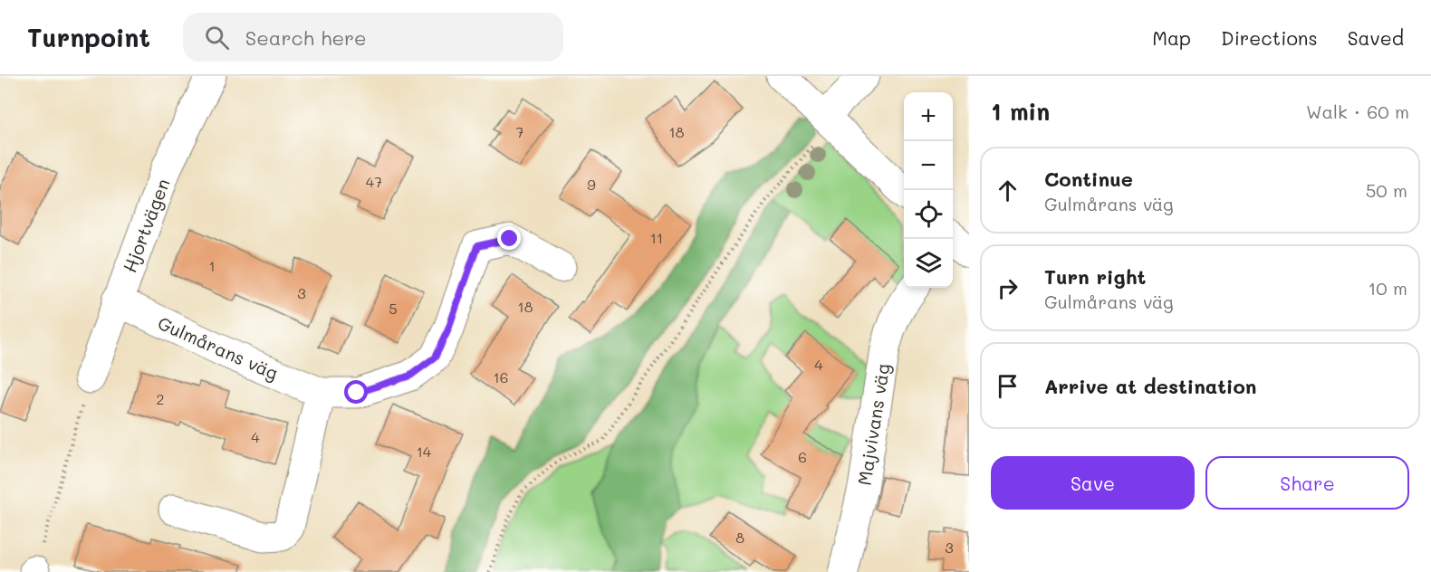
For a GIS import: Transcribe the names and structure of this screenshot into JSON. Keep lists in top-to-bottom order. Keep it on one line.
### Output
{"streets":{"street":["Hjortvägen","Gulmårans väg","Majvivans väg"]},"crossings":[["Hjortvägen","Gulmårans väg"]],"house_numbers":["7","18","47","9","11","1","3","18","5","4","16","2","4","14","6","8","3"],"page":{"header":"Turnpoint","search":"Search here","nav":["Map","Directions","Saved"],"heading":["1 min","Walk · 60 m"],"map_buttons":["+","−"],"list":[["Continue","Gulmårans väg","50 m"],["Turn right","Gulmårans väg","10 m"],"Arrive at destination"],"buttons":["Save","Share"]}}
